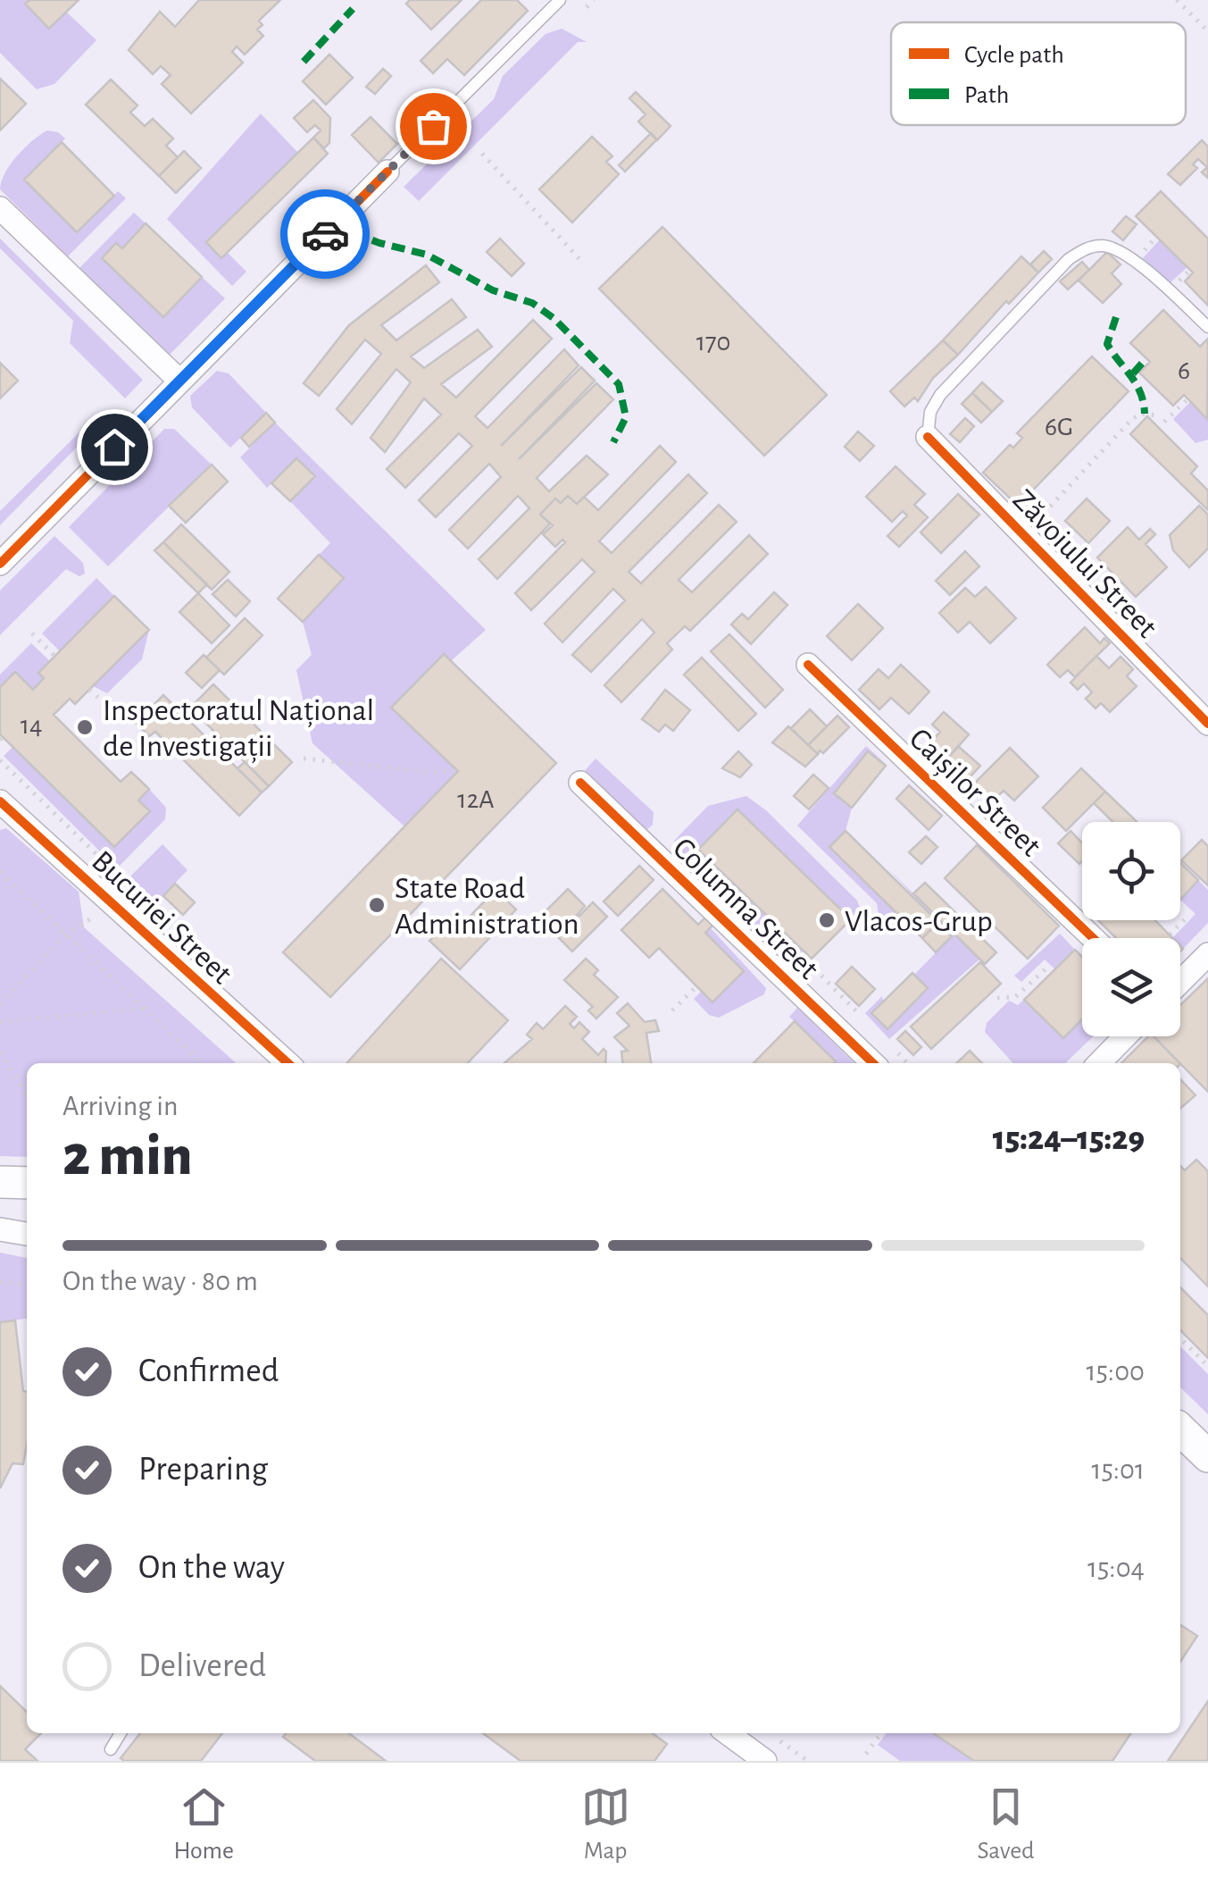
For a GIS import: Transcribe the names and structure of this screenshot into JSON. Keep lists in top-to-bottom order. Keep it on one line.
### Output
{"streets":{"street":["Zăvoiului Street","Caișilor Street","Columna Street","Bucuriei Street"]},"places":["Inspectoratul Național de Investigații","State Road Administration","Vlacos-Grup"],"house_numbers":["170","6","6G","14","12A"],"legend":["Cycle path","Path"],"page":{"heading":["2 min","Arriving in","15:24–15:29"],"bar":"On the way · 80 m","list":[["Confirmed","15:00"],["Preparing","15:01"],["On the way","15:04"],"Delivered"],"tabs":["Home","Map","Saved"]}}
